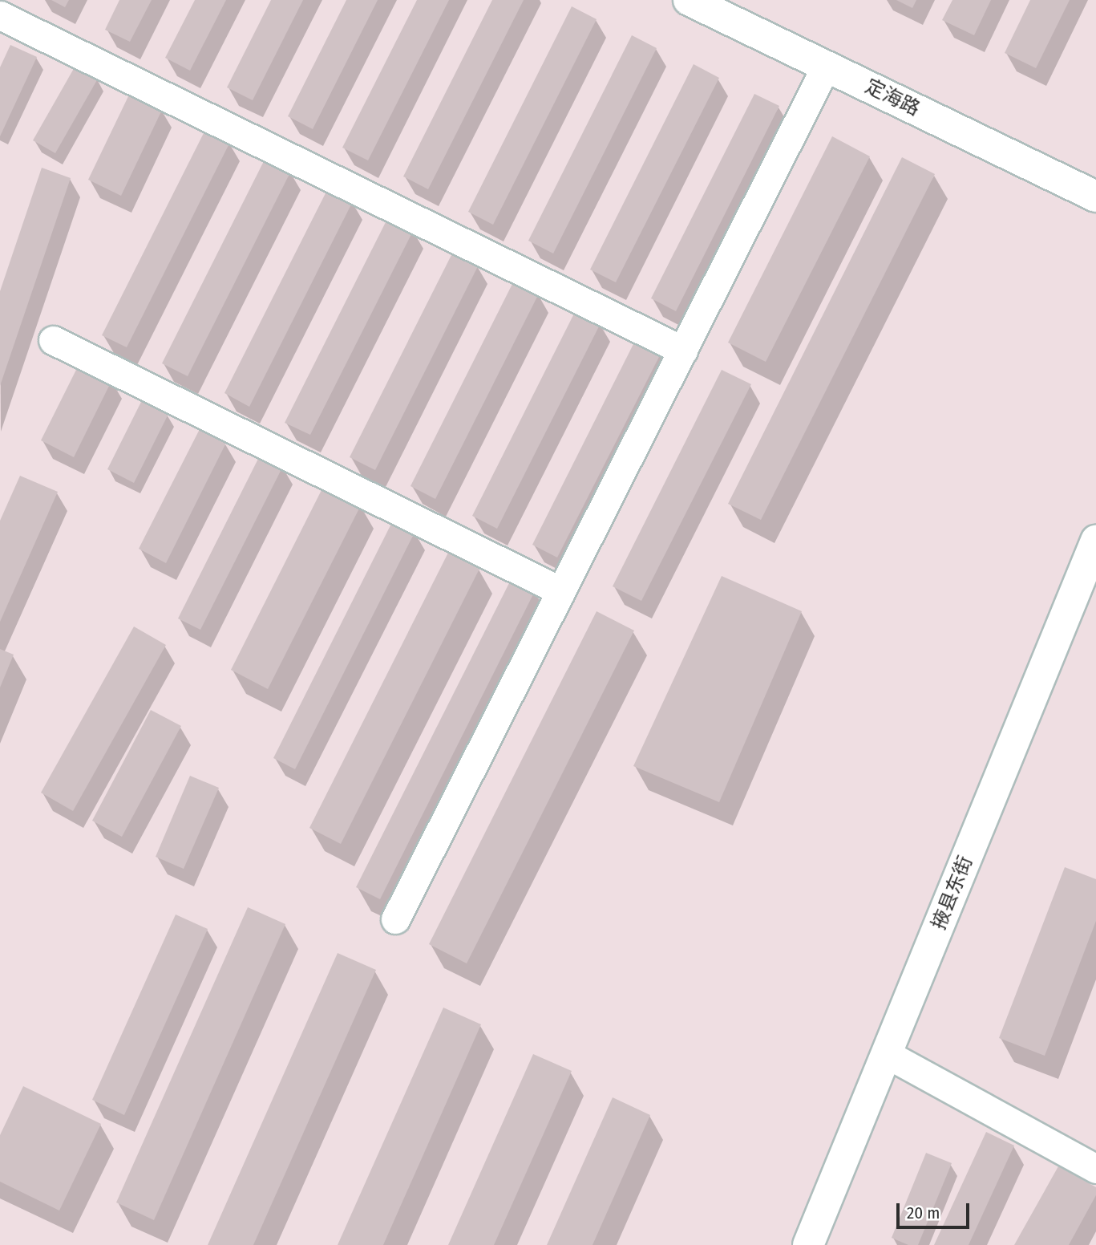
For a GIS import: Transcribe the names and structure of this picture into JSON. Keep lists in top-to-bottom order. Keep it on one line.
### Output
{"streets":{"main road":["定海路","掖县东街"]},"scale_bar":"20 m"}
